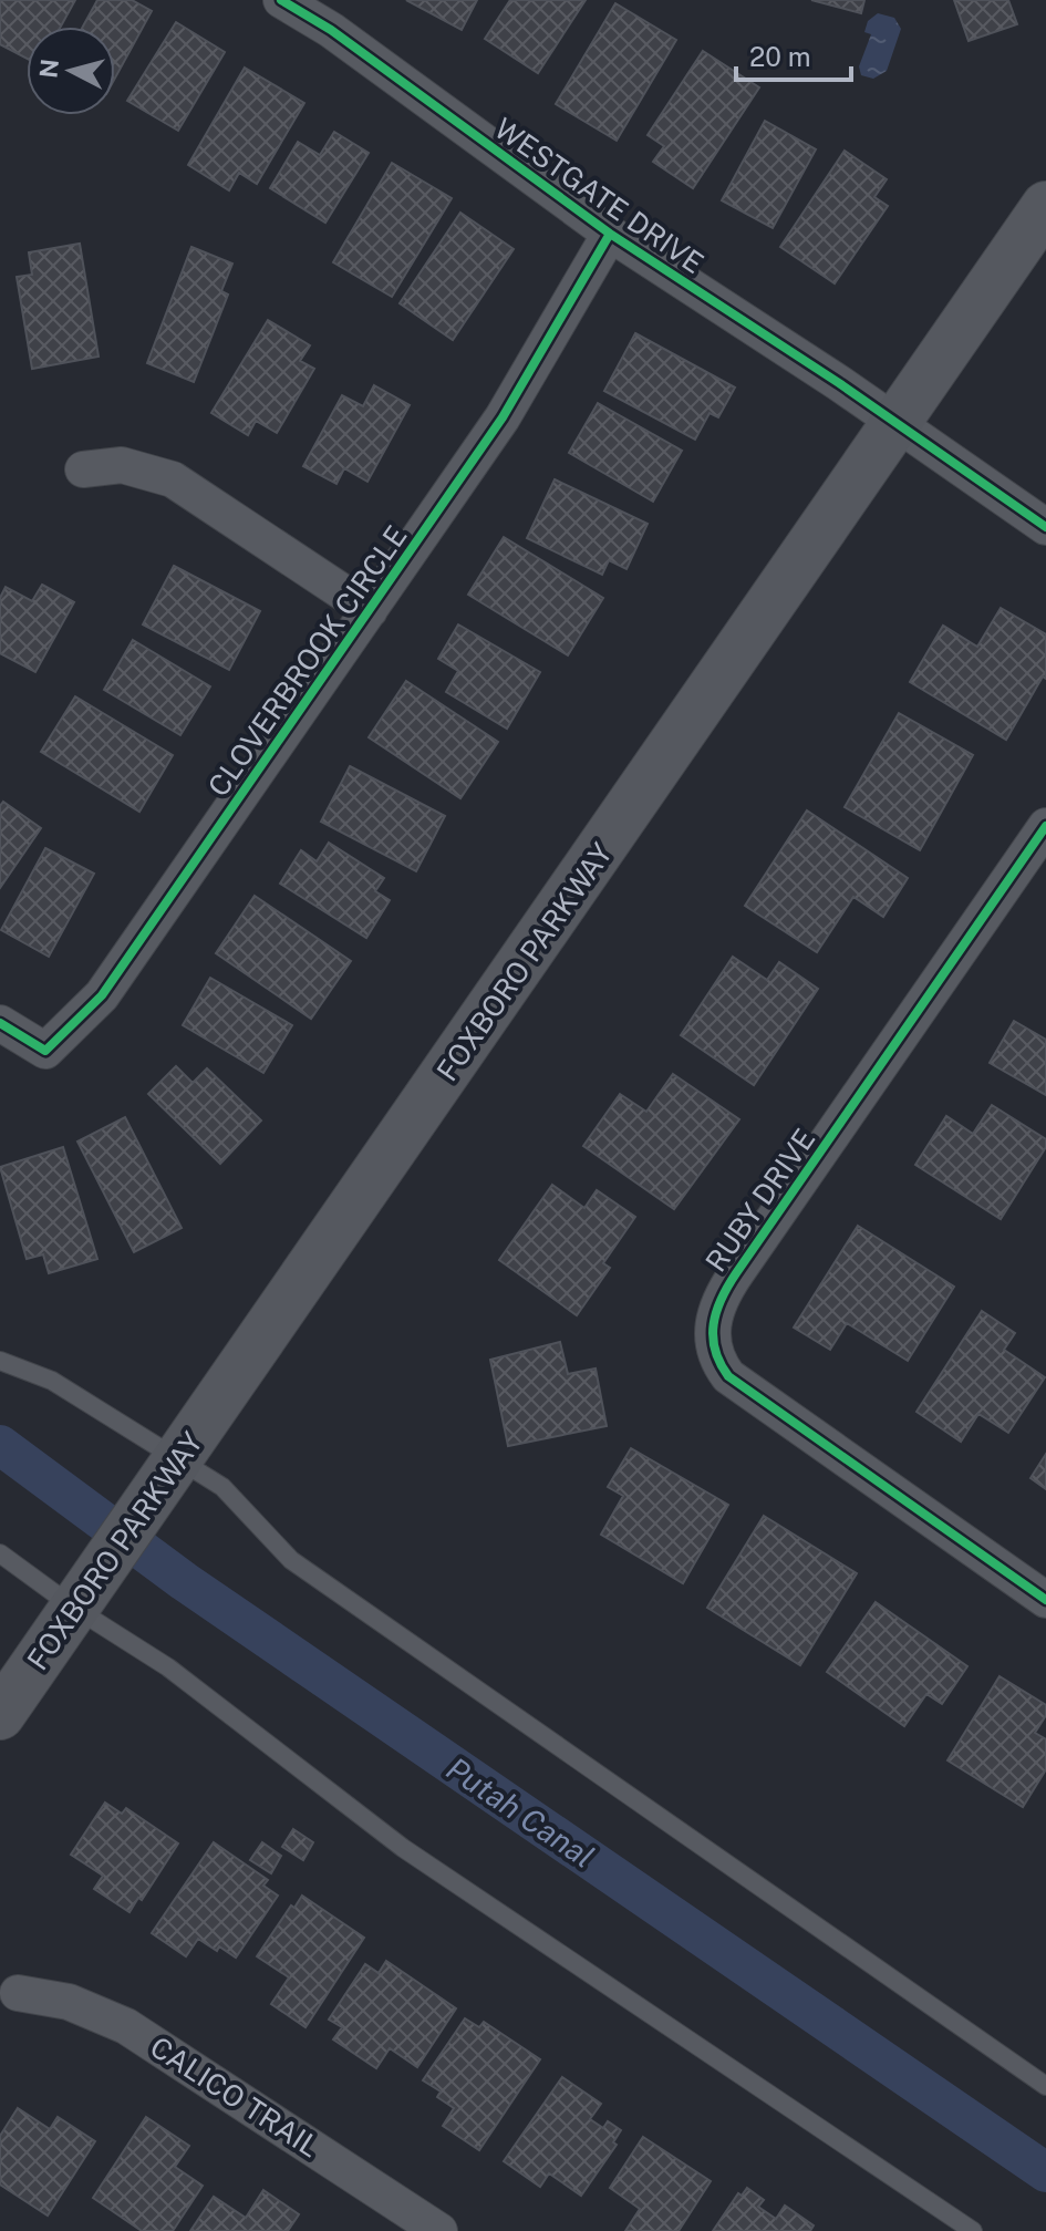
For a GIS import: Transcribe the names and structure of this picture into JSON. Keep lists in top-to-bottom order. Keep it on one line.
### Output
{"streets":{"main road":["FOXBORO PARKWAY"],"street":["WESTGATE DRIVE","CLOVERBROOK CIRCLE","RUBY DRIVE","CALICO TRAIL"]},"crossings":[["WESTGATE DRIVE","CLOVERBROOK CIRCLE"],["WESTGATE DRIVE","FOXBORO PARKWAY"]],"water":["Putah Canal"],"scale_bar":"20 m","north":"left"}
